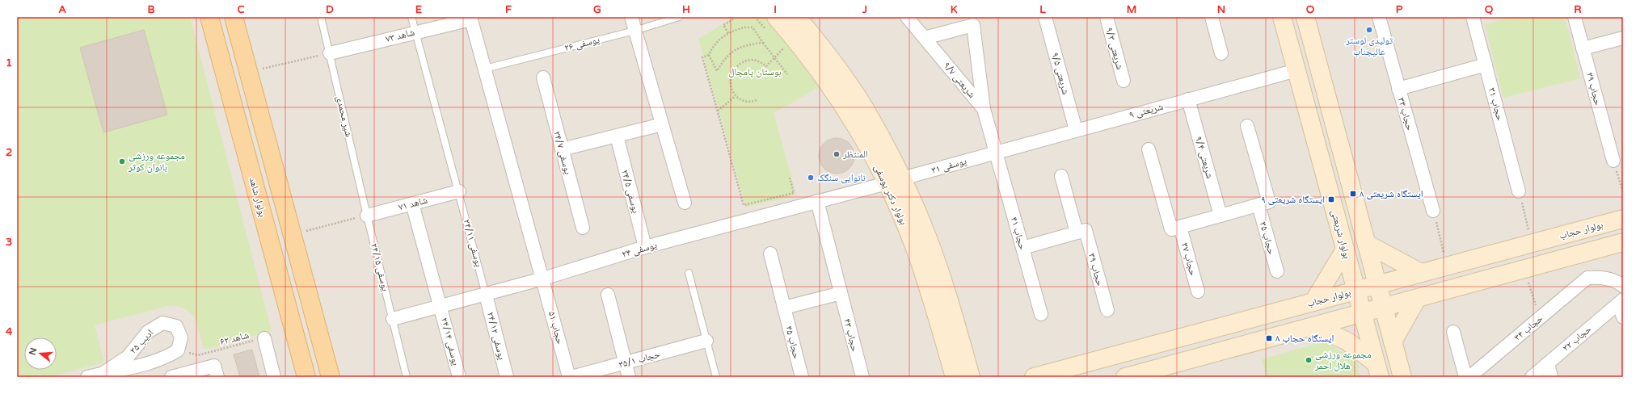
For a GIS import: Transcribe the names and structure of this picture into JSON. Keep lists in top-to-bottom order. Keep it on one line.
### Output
{"streets":{"main road":["بولوار دکتر یوسفی","بولوار شاهد","بولوار حجاب","بولوار شریعتی"],"street":["شاهد ۷۳","شریعتی ۹/۳","شریعتی ۹/۵","شریعتی ۹/۷","حجاب ۲۹","حجاب ۳۱","شریعتی ۹","حجاب ۳۳","یوسفی ۲۴/۷","شریعتی ۹/۴","یوسفی ۳۱","یوسفی ۲۴/۵","شاهد ۷۱","حجاب ۴۱","حجاب ۳۵","یوسفی ۲۴","حجاب ۳۷","حجاب ۳۹","حجاب ۵۱","حجاب ۳۴","حجاب ۴۳","یوسفی ۲۴/۱۲","حجاب ۳۲","ادیب ۳۵","یوسفی ۲۴/۱۴","حجاب ۴۵","حجاب ۳۵/۱"],"lane":["یوسفی ۲۶","شیر محمدی","یوسفی ۲۴/۱۱","یوسفی ۲۴/۱۵"],"path":["شاهد ۶۲"]},"crossings":[["شاهد ۷۳","شیر محمدی"],["شاهد ۷۳","یوسفی ۲۴/۱۱"],["شاهد ۷۳","حجاب ۵۱"],["یوسفی ۲۶","حجاب ۵۱"],["شریعتی ۹/۵","شریعتی ۹"],["شریعتی ۹/۷","شریعتی ۹"],["شریعتی ۹/۷","یوسفی ۳۱"],["شریعتی ۹/۷","حجاب ۴۱"],["شریعتی ۹","شریعتی ۹/۴"],["شریعتی ۹","یوسفی ۳۱"],["شریعتی ۹","حجاب ۴۱"],["شریعتی ۹","بولوار شریعتی"],["شیر محمدی","شاهد ۷۱"],["شیر محمدی","یوسفی ۲۴/۱۵"],["یوسفی ۳۱","بولوار دکتر یوسفی"],["یوسفی ۳۱","حجاب ۴۱"],["یوسفی ۳۱","یوسفی ۲۴"],["یوسفی ۲۴/۵","یوسفی ۲۴"],["بولوار دکتر یوسفی","یوسفی ۲۴"],["شاهد ۷۱","یوسفی ۲۴/۱۱"],["شاهد ۷۱","یوسفی ۲۴/۱۵"],["شاهد ۷۱","یوسفی ۲۴/۱۴"],["بولوار حجاب","بولوار شریعتی"],["یوسفی ۲۴/۱۱","یوسفی ۲۴"],["یوسفی ۲۴/۱۱","یوسفی ۲۴/۱۲"],["یوسفی ۲۴","یوسفی ۲۴/۱۵"],["یوسفی ۲۴","حجاب ۵۱"],["یوسفی ۲۴","حجاب ۴۳"],["یوسفی ۲۴","یوسفی ۲۴/۱۲"],["یوسفی ۲۴","یوسفی ۲۴/۱۴"],["حجاب ۵۱","حجاب ۳۵/۱"],["شاهد ۶۲","ادیب ۳۵"]],"parks":["بوستان پامچال"],"places":{"other":["تولیدی لوستر عالیجناب","المنتظر","مجموعه ورزشی بانوان کوثر","نانوایی سنگک","مجموعه ورزشی هلال احمر"],"transit":["ایستگاه شریعتی ۸","ایستگاه شریعتی ۹","ایستگاه حجاب ۸"]},"north":"left","grid":{"columns":["A","B","C","D","E","F","G","H","I","J","K","L","M","N","O","P","Q","R"],"rows":["1","2","3","4"]}}
